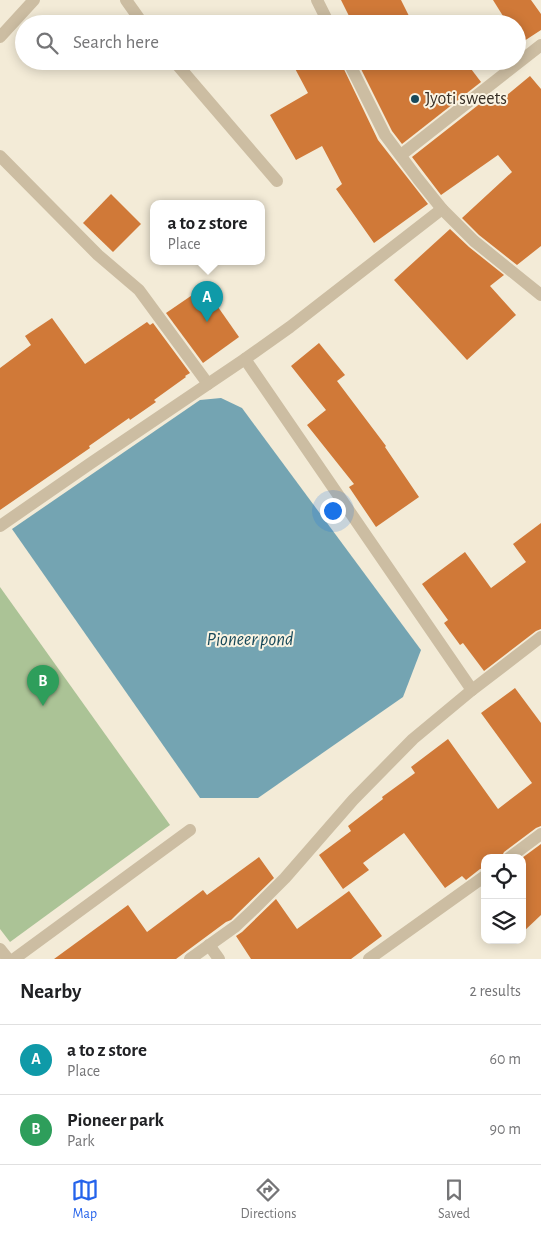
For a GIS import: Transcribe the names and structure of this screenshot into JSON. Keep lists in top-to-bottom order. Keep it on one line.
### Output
{"water":["Pioneer pond"],"places":["Jyoti sweets"],"page":{"search":"Search here","popup":["a to z store","Place"],"pins":["A","B"],"heading":["Nearby","2 results"],"list":[{"mark":"A","name":"a to z store","note":"Place","value":"60 m"},{"mark":"B","name":"Pioneer park","note":"Park","value":"90 m"}],"nav":["Map","Directions","Saved"]}}
